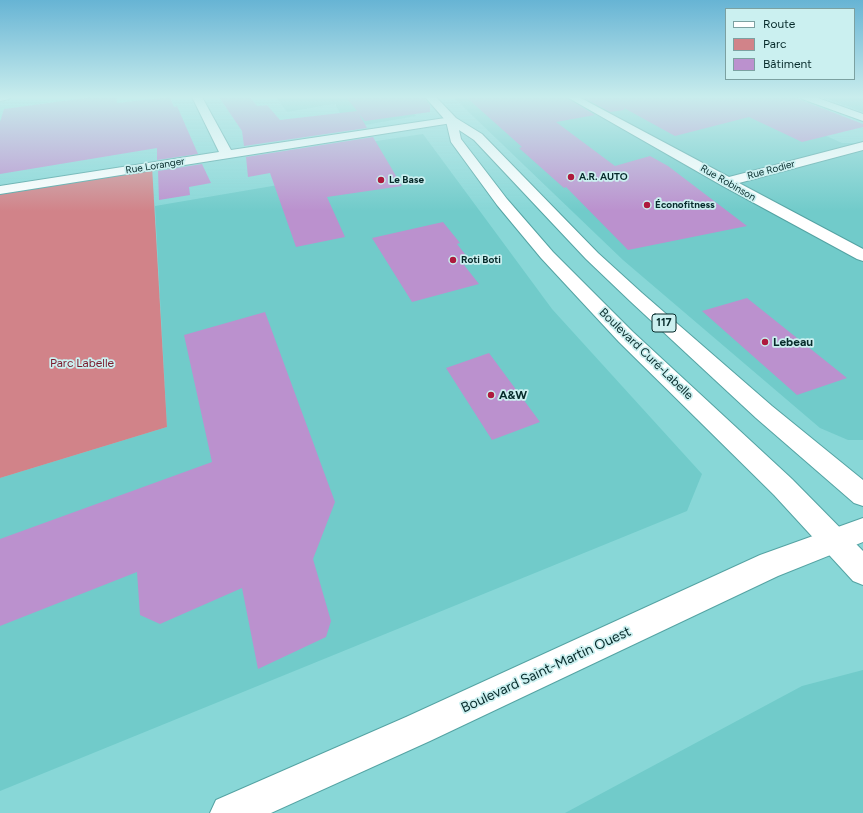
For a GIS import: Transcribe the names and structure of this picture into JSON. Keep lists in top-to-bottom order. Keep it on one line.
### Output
{"streets":{"main road":["Rue Loranger","Rue Rodier","Rue Robinson","117","Boulevard Curé-Labelle","Boulevard Saint-Martin Ouest"]},"crossings":[["Rue Rodier","Rue Robinson"],["Boulevard Curé-Labelle","Boulevard Saint-Martin Ouest"]],"parks":["Parc Labelle"],"places":["A.R. AUTO","Le Base","Éconofitness","Roti Boti","Lebeau","A&W"],"legend":["Route","Parc","Bâtiment"]}
